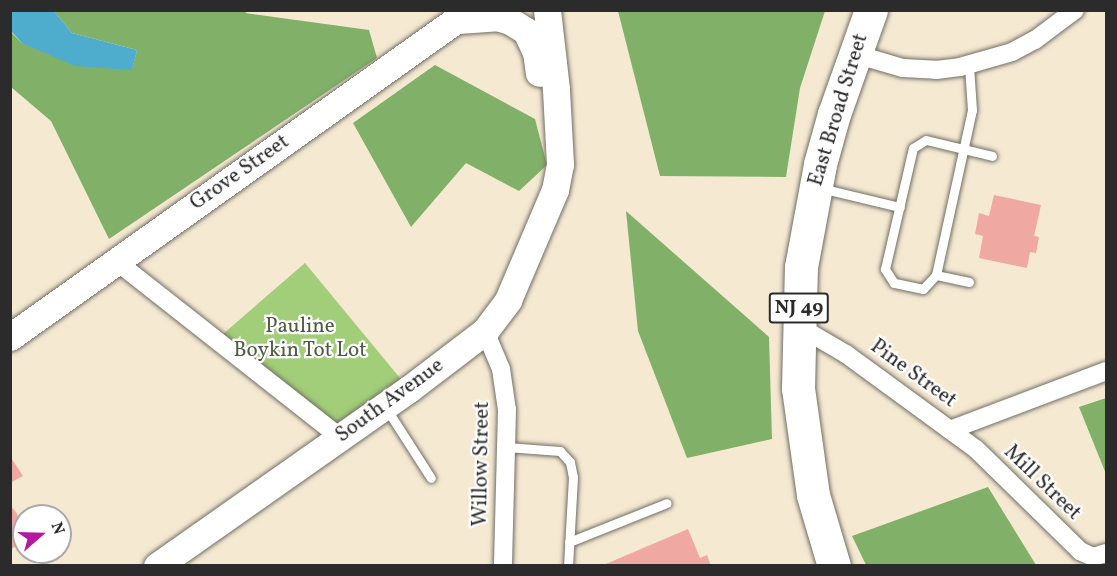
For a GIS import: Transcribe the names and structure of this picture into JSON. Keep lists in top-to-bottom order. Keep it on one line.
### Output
{"streets":{"highway":["East Broad Street","NJ 49"],"main road":["Grove Street","South Avenue"],"street":["Pine Street","Willow Street","Mill Street"]},"crossings":[["East Broad Street","Pine Street"],["Pine Street","Mill Street"],["South Avenue","Willow Street"]],"parks":["Pauline Boykin Tot Lot"],"north":"right"}
